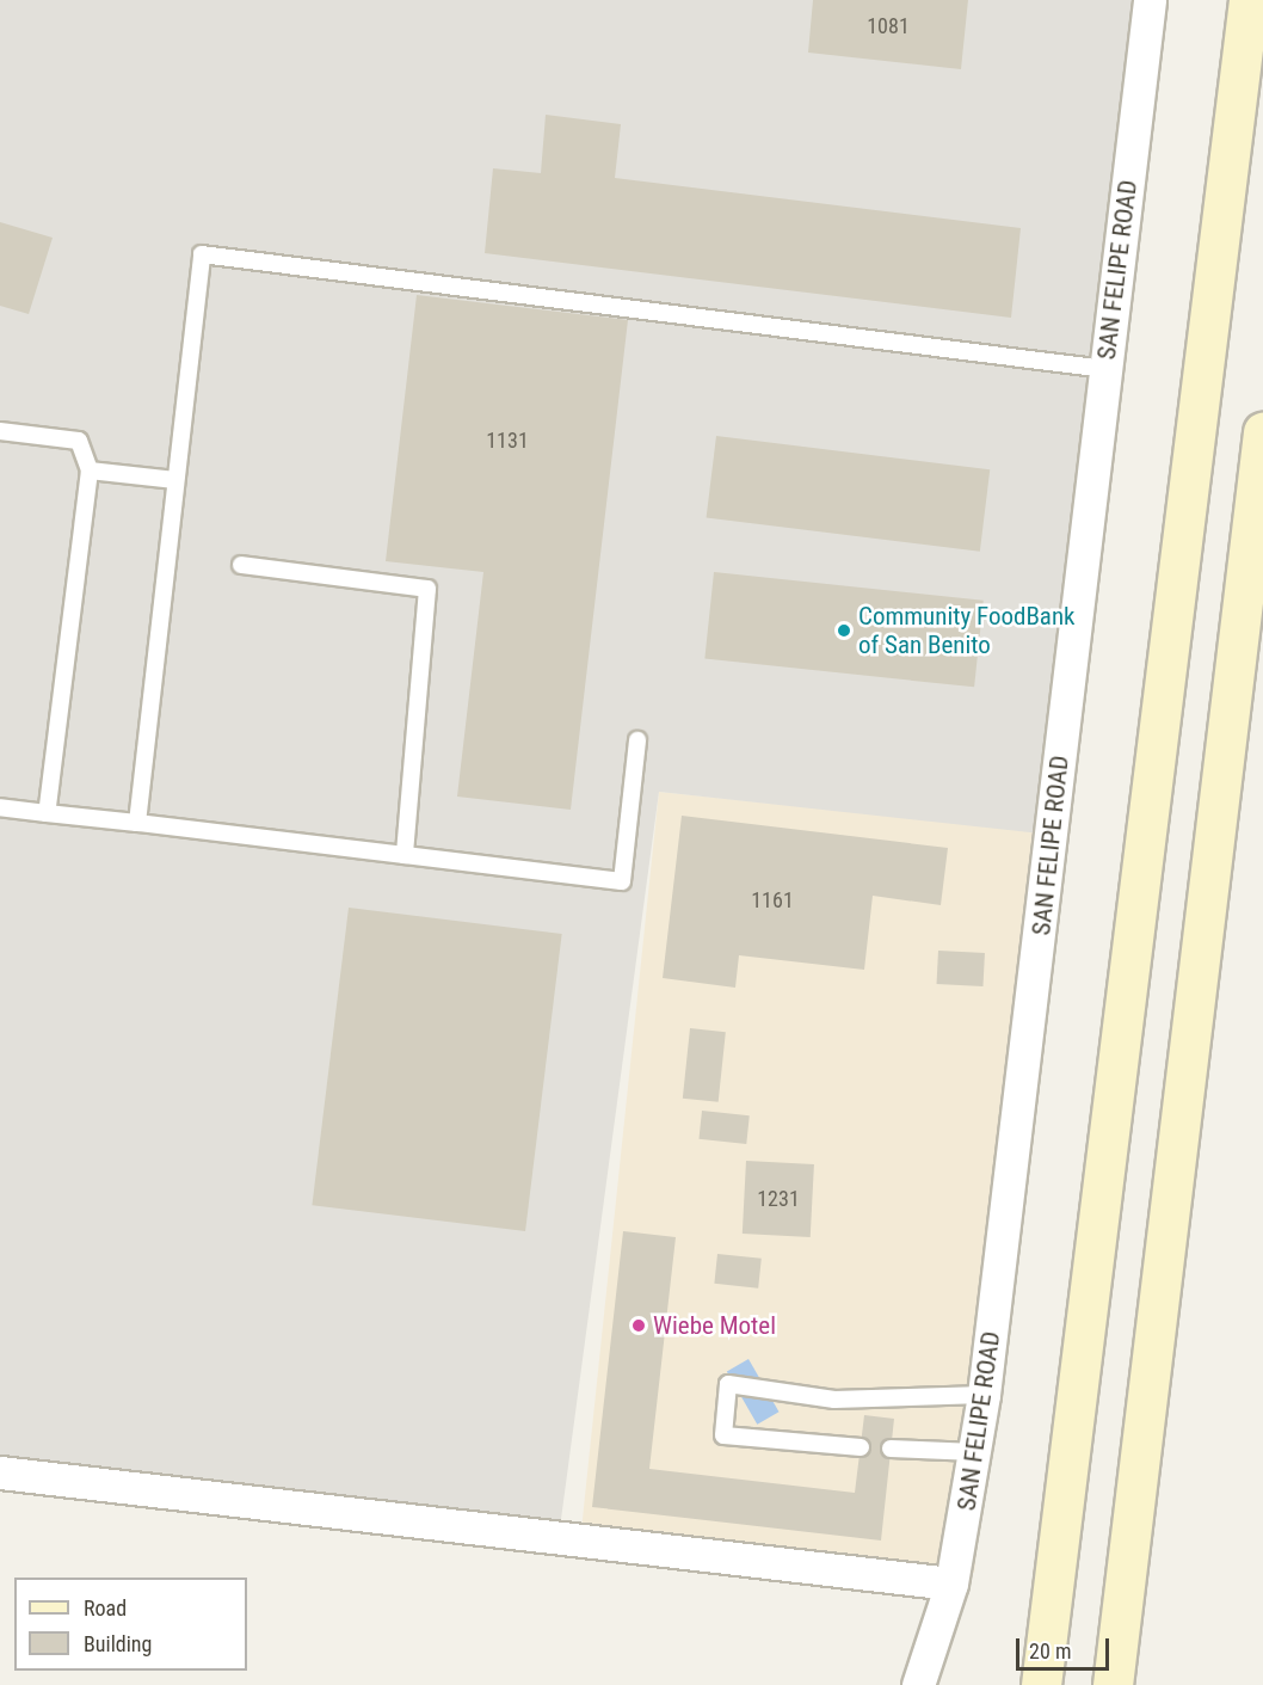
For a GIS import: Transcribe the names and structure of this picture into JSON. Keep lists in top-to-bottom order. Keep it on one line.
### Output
{"streets":{"street":["SAN FELIPE ROAD"]},"places":["Community FoodBank of San Benito","Wiebe Motel"],"house_numbers":["1081","1131","1161","1231"],"legend":["Road","Building"],"scale_bar":"20 m"}
